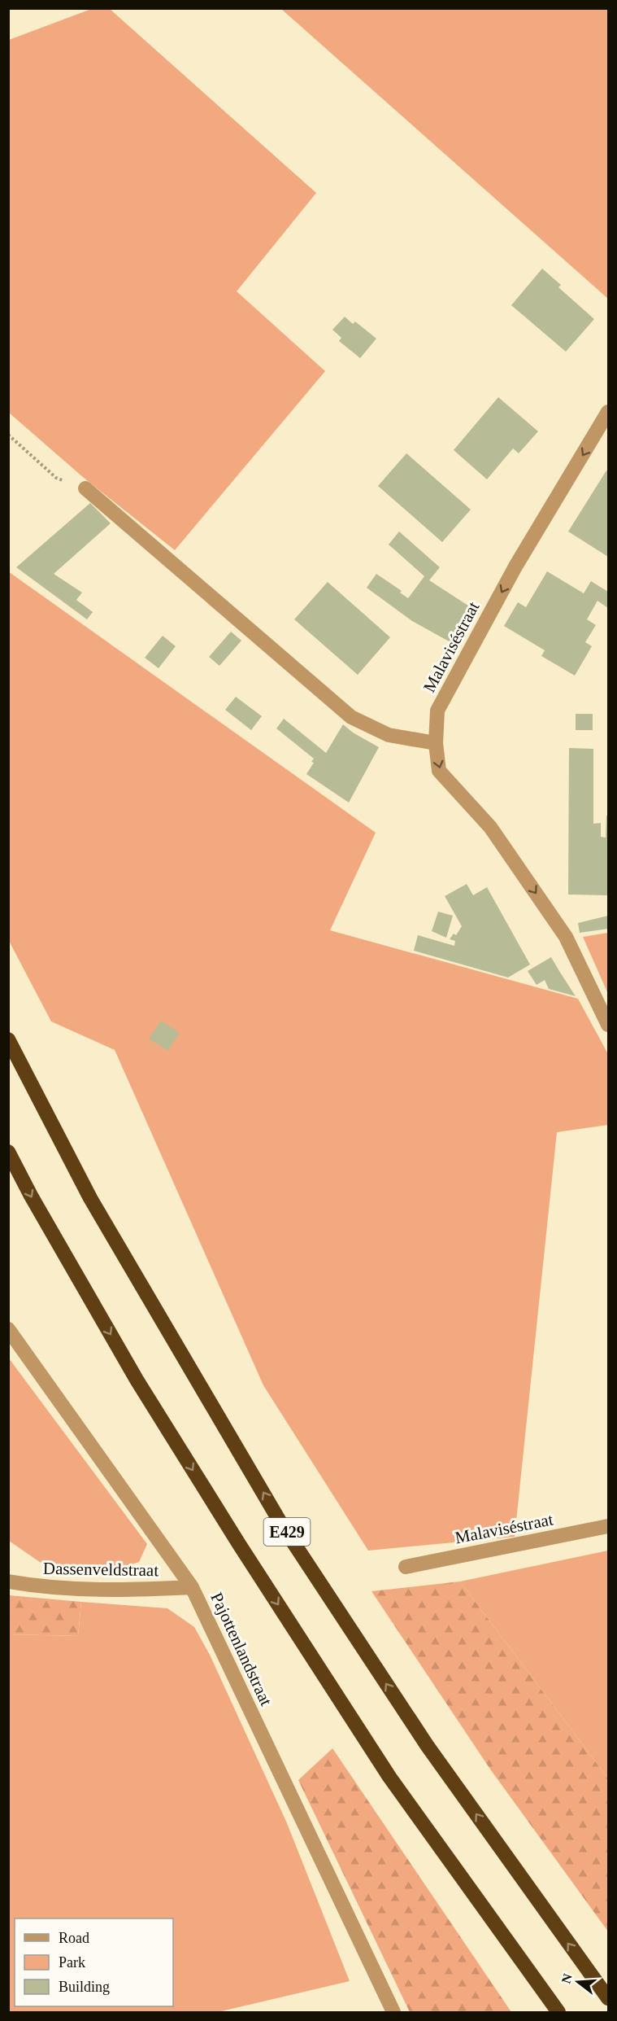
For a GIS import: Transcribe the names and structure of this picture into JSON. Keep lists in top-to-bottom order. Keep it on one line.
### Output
{"streets":{"highway":["E429"],"street":["Malaviséstraat","Dassenveldstraat","Pajottenlandstraat"]},"crossings":[["Dassenveldstraat","Pajottenlandstraat"]],"one_way":["Malaviséstraat"],"legend":["Road","Park","Building"],"north":"left"}
